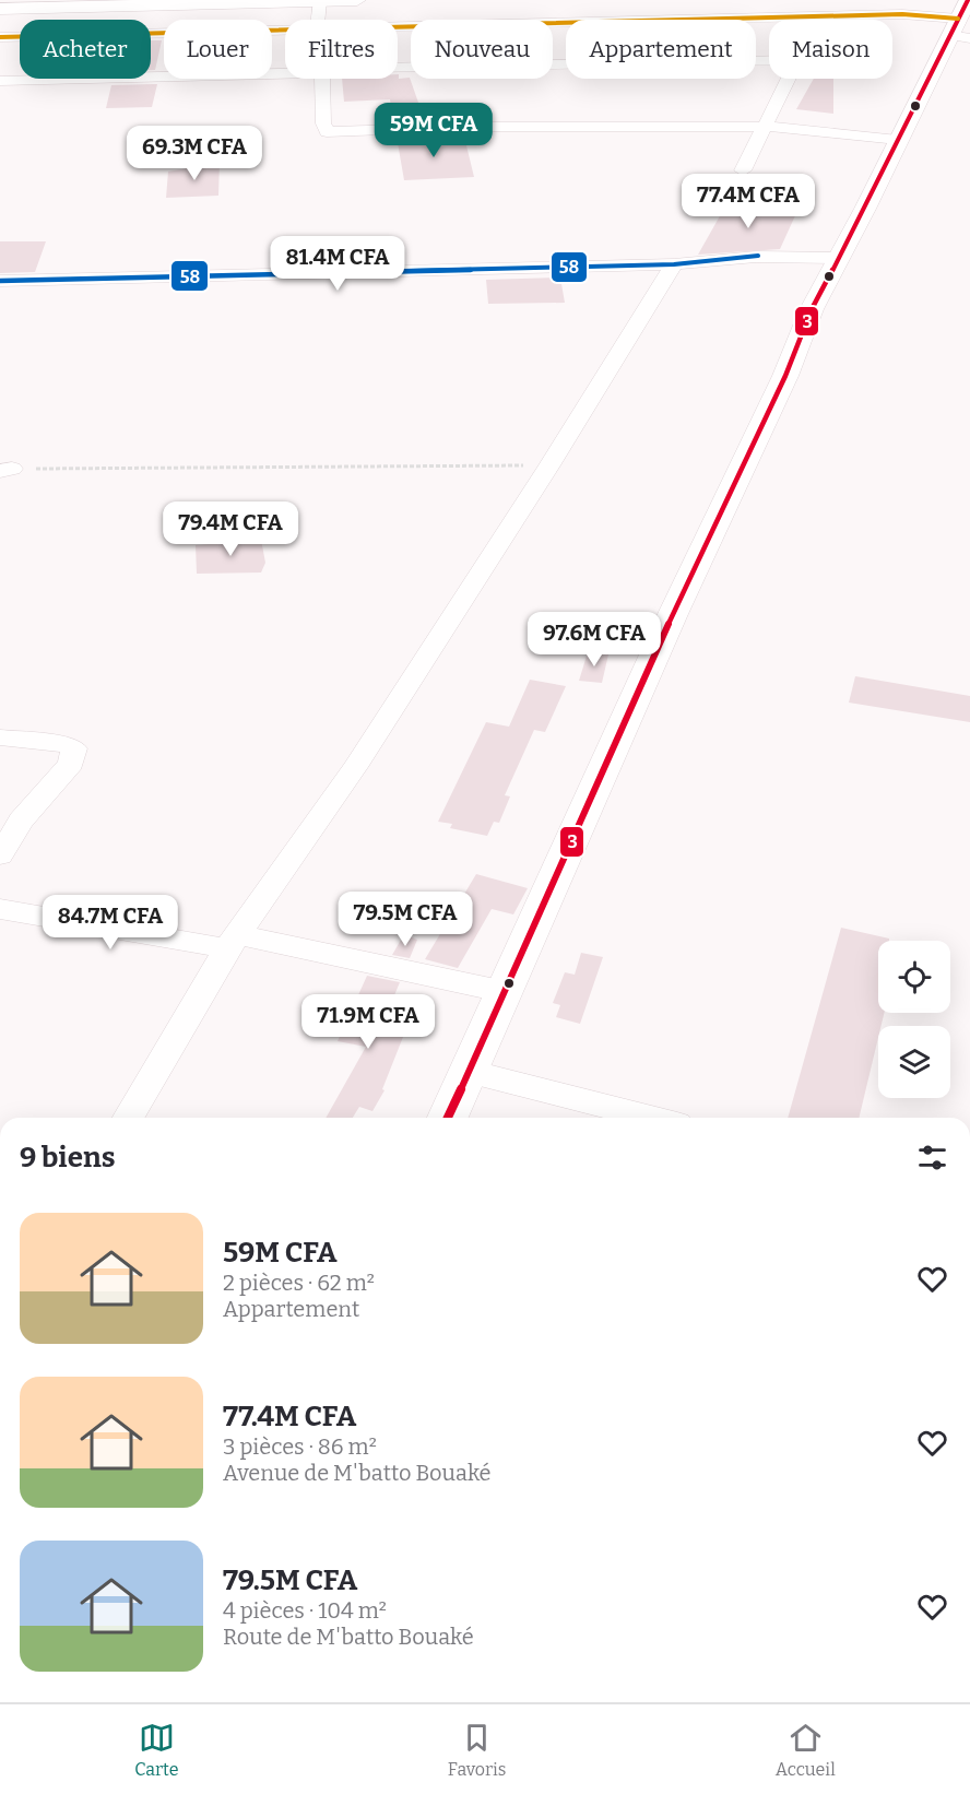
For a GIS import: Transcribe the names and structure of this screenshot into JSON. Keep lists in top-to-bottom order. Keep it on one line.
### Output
{"lines":["transit line 3","transit line 58"],"page":{"chip":["Acheter","Louer","Filtres","Nouveau","Appartement","Maison"],"price":["59M CFA","69.3M CFA","77.4M CFA","81.4M CFA","79.4M CFA","97.6M CFA","79.5M CFA","84.7M CFA","71.9M CFA"],"heading":"9 biens","list":[{"name":"59M CFA","note":"2 pièces · 62 m² · Appartement"},{"name":"77.4M CFA","note":"3 pièces · 86 m² · Avenue de M'batto Bouaké"},{"name":"79.5M CFA","note":"4 pièces · 104 m² · Route de M'batto Bouaké"}],"tabs":["Carte","Favoris","Accueil"]}}
